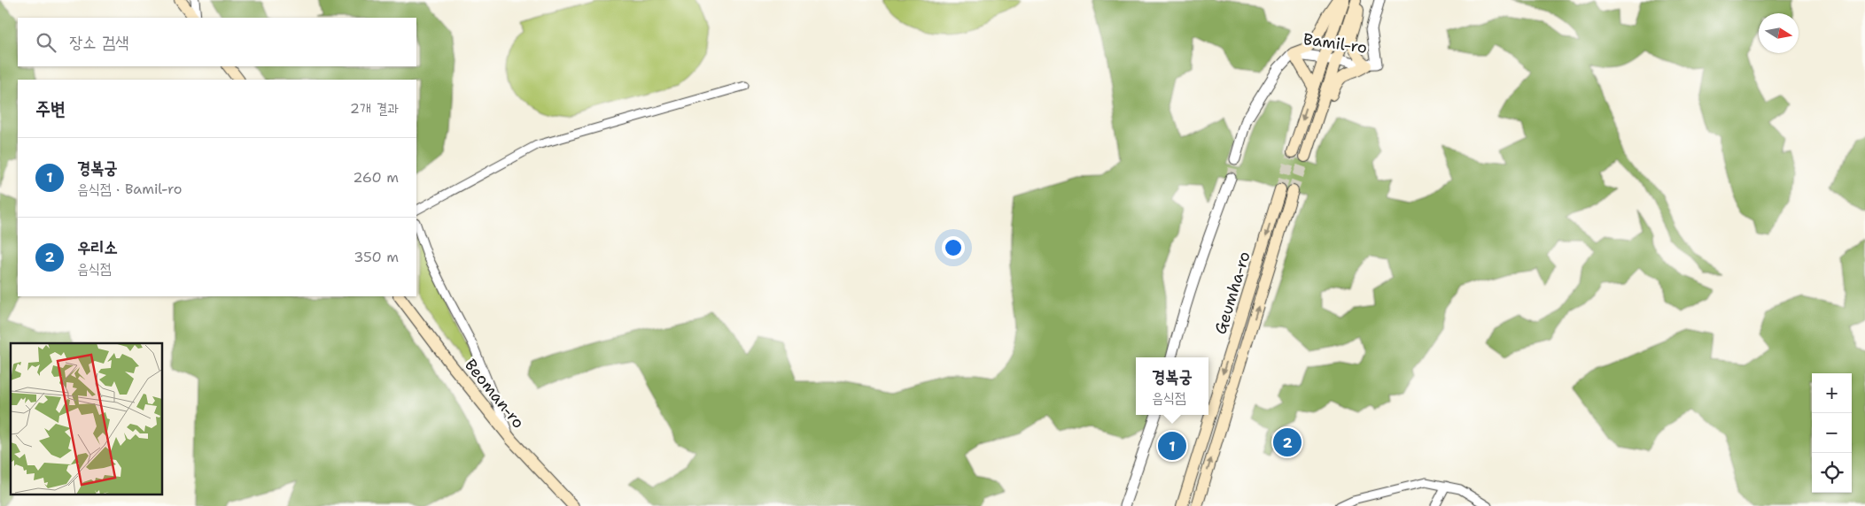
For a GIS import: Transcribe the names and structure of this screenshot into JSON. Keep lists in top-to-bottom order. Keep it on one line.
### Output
{"streets":{"main road":["Geumha-ro","Beoman-ro"],"street":["Bamil-ro"]},"north":"right","page":{"search":"장소 검색","heading":["주변","2개 결과"],"list":[{"mark":"1","name":"경복궁","note":"음식점 · Bamil-ro","value":"260 m"},{"mark":"2","name":"우리소","note":"음식점","value":"350 m"}],"popup":["경복궁","음식점"],"map_buttons":["+","−"],"pins":["2","1"]}}
